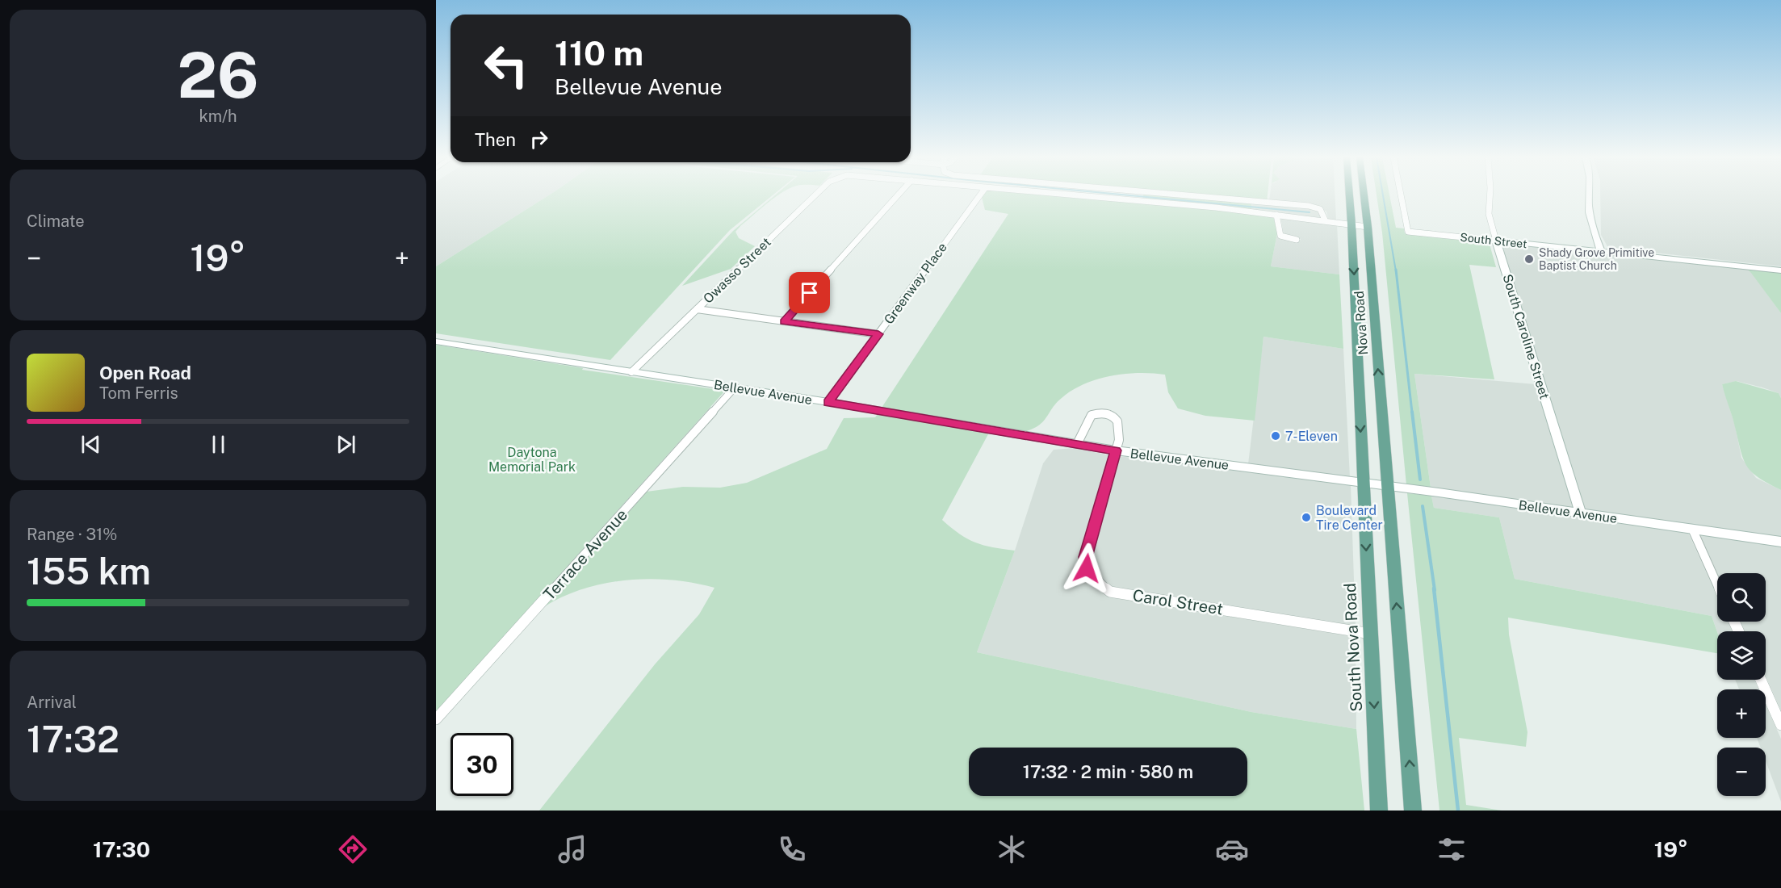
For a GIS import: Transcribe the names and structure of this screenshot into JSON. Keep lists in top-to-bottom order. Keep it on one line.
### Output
{"streets":{"main road":["Nova Road","South Nova Road"],"street":["South Street","Owasso Street","Greenway Place","South Caroline Street","Bellevue Avenue","Terrace Avenue","Carol Street"]},"crossings":[["South Street","South Caroline Street"],["Owasso Street","Bellevue Avenue"],["Greenway Place","Bellevue Avenue"],["Nova Road","Bellevue Avenue"],["Nova Road","South Nova Road"],["South Caroline Street","Bellevue Avenue"],["Bellevue Avenue","Terrace Avenue"],["Bellevue Avenue","Carol Street"],["Bellevue Avenue","South Nova Road"],["Carol Street","South Nova Road"]],"parks":["Daytona Memorial Park"],"places":["Shady Grove Primitive Baptist Church","7-Eleven","Boulevard Tire Center"],"page":{"tile":[["26","km/h"],"Climate",["Range · 31%","155 km"],["Arrival","17:32"]],"turn":["110 m","Bellevue Avenue"],"then":"Then","heat":["−","19°","+"],"song":["Open Road","Tom Ferris"],"map_buttons":["+","−"],"limit":"30","trip":"17:32 · 2 min · 580 m","tabs":["17:30","19°"]}}
